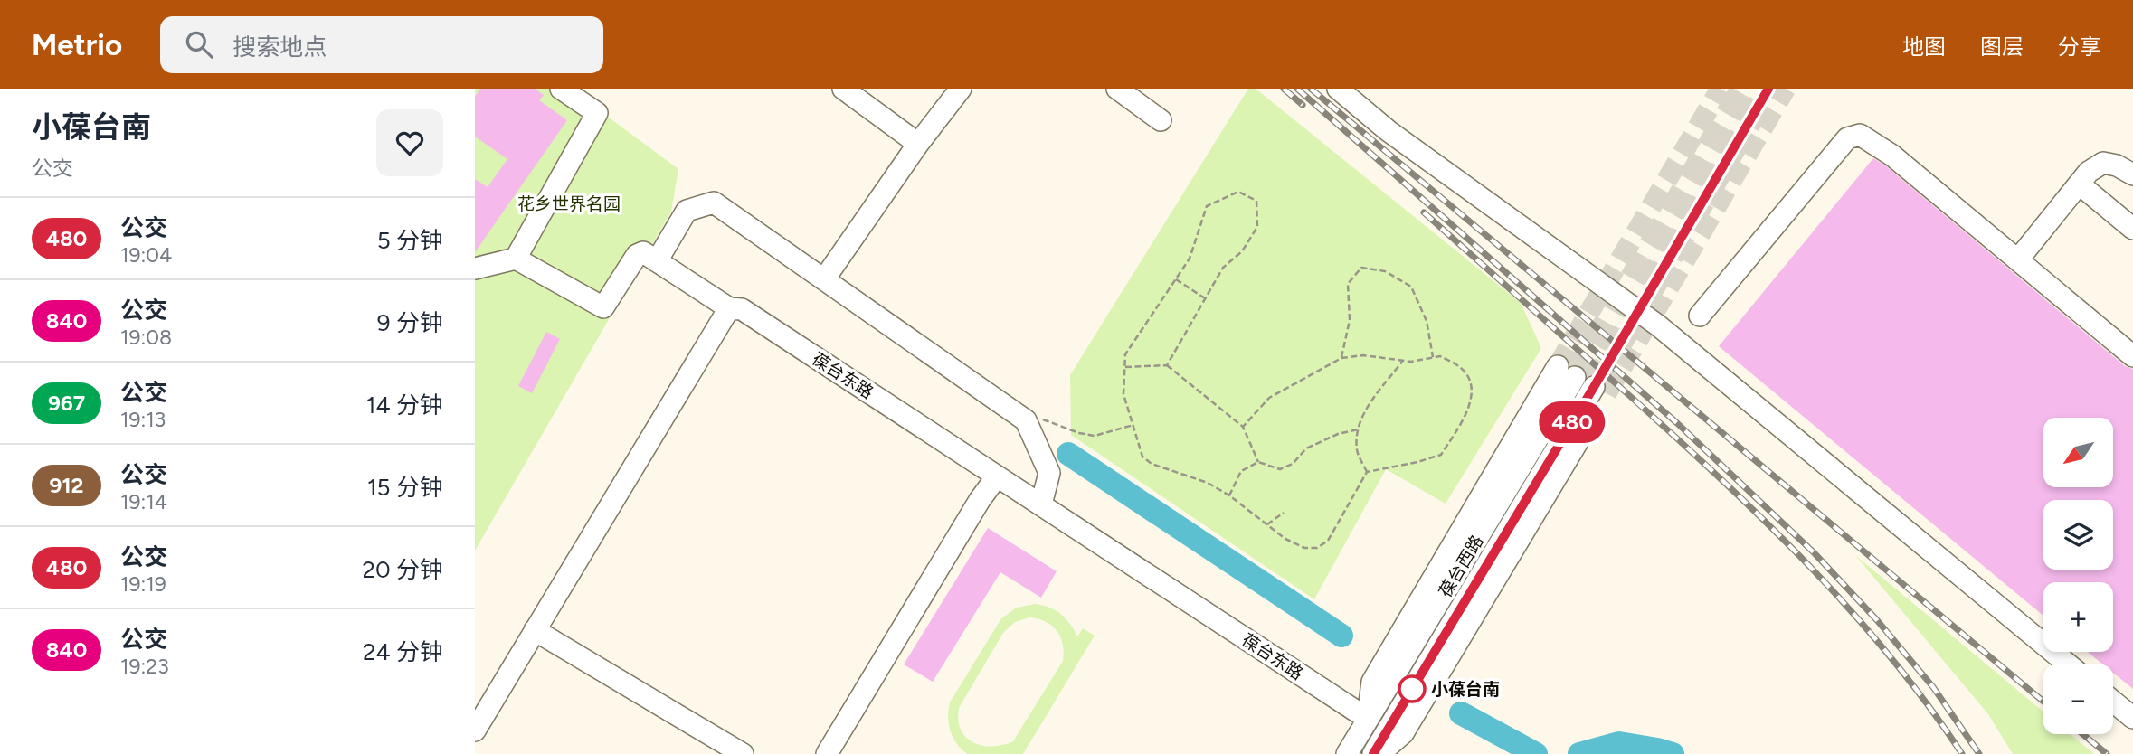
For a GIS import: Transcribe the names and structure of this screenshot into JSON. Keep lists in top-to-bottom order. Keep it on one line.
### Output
{"streets":{"street":["葆台东路","葆台西路"]},"crossings":[["葆台东路","葆台西路"]],"parks":["花乡世界名园"],"places":["小葆台南"],"lines":["bus line 480"],"north":"bottom left","page":{"header":"Metrio","search":"搜索地点","nav":["地图","图层","分享"],"heading":["小葆台南","公交"],"on_map":"480","list":[{"mark":"480","name":"公交","note":"19:04","value":"5 分钟"},{"mark":"840","name":"公交","note":"19:08","value":"9 分钟"},{"mark":"967","name":"公交","note":"19:13","value":"14 分钟"},{"mark":"912","name":"公交","note":"19:14","value":"15 分钟"},{"mark":"480","name":"公交","note":"19:19","value":"20 分钟"},{"mark":"840","name":"公交","note":"19:23","value":"24 分钟"}],"map_buttons":["+","−"]}}
